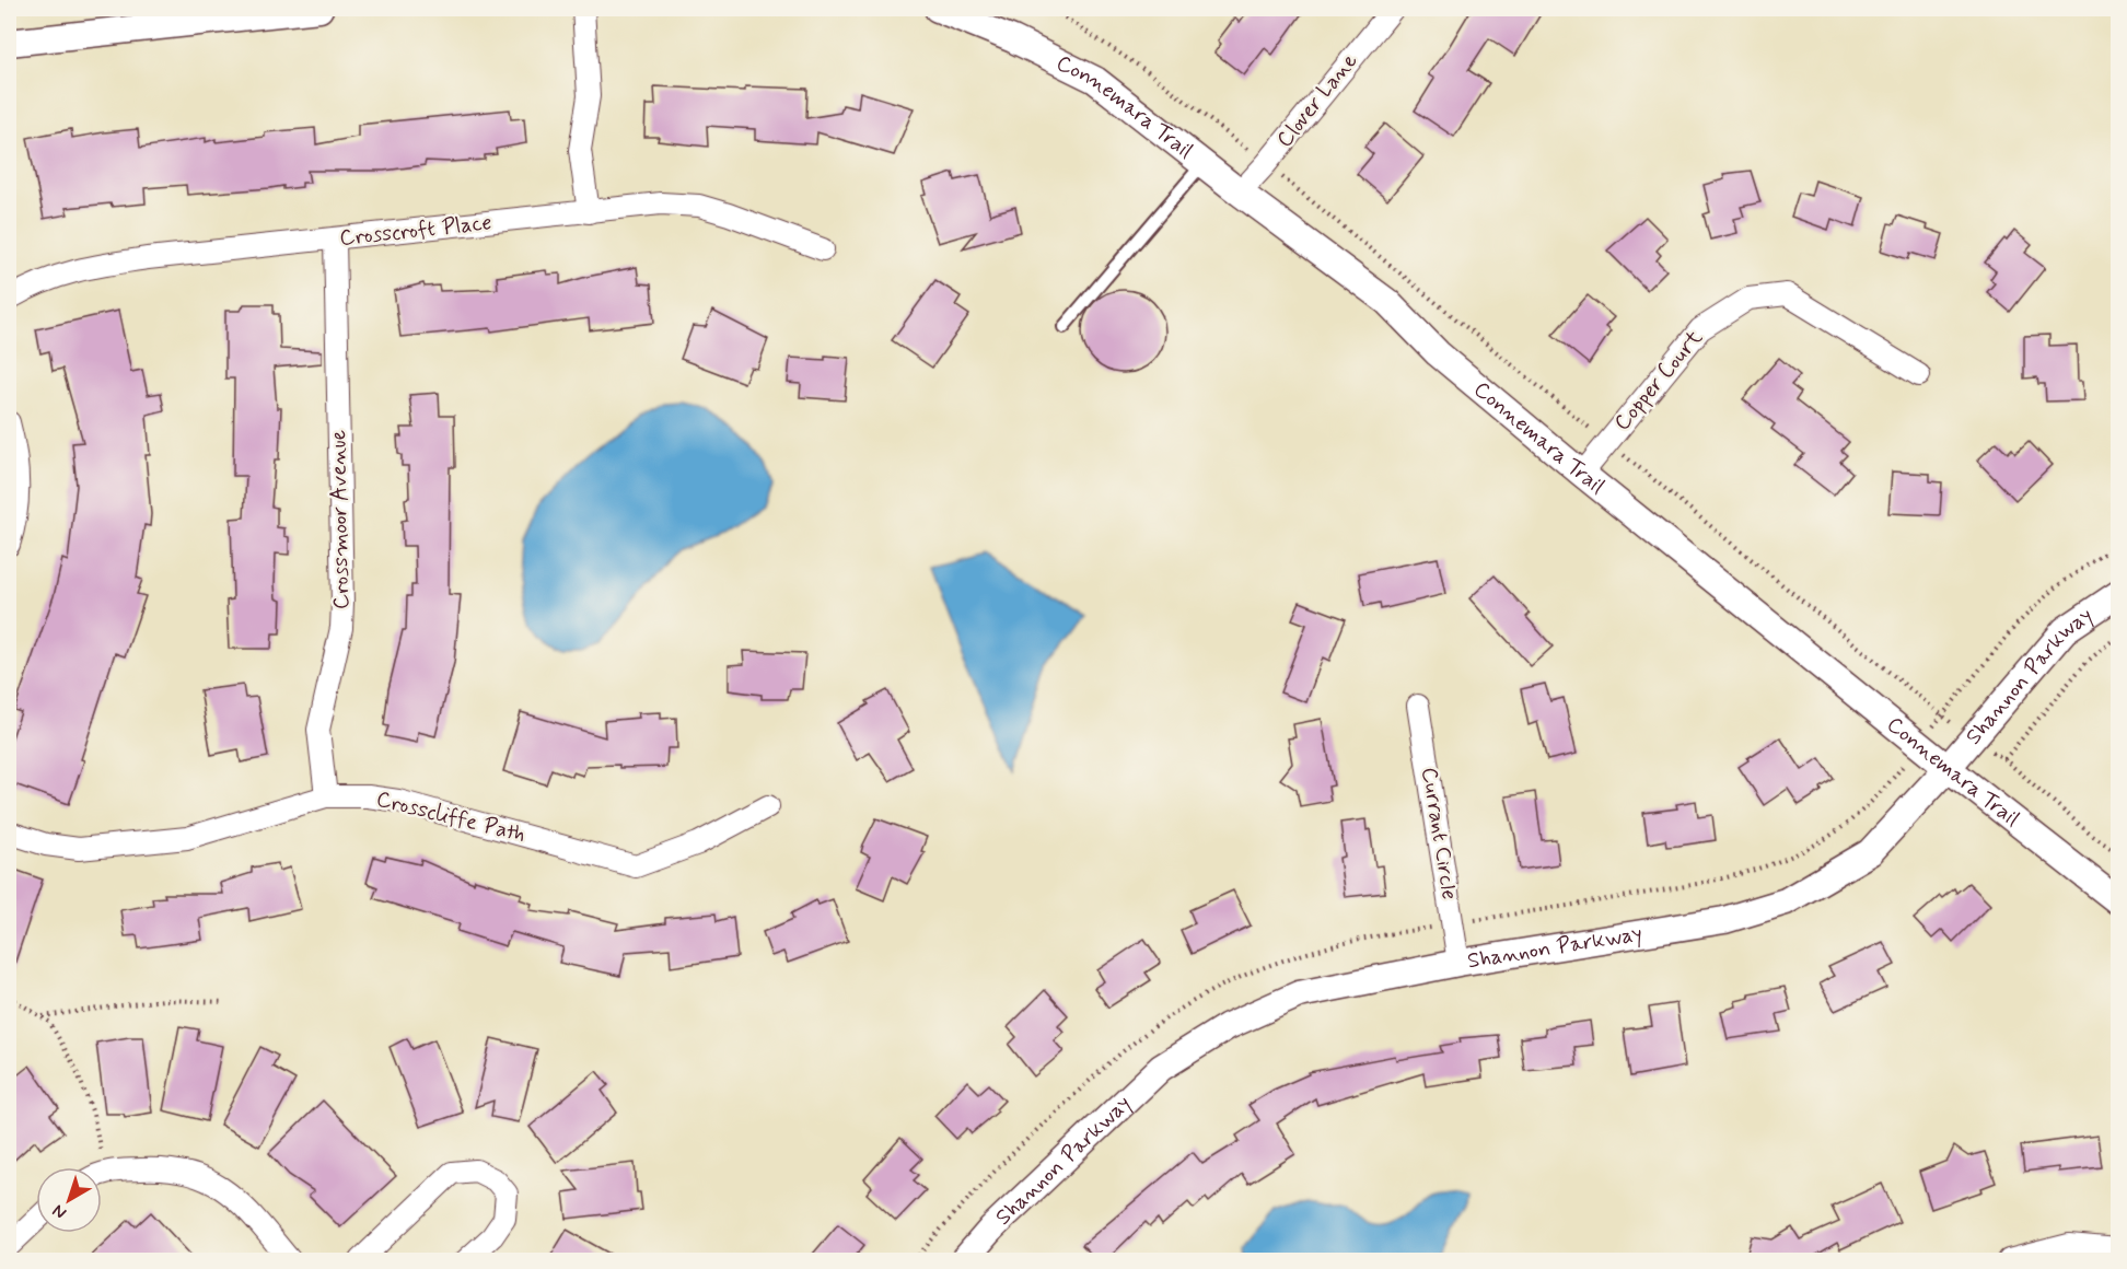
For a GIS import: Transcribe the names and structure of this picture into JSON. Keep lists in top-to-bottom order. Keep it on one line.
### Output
{"streets":{"street":["Clover Lane","Connemara Trail","Crosscroft Place","Copper Court","Crossmoor Avenue","Shannon Parkway","Crosscliffe Path","Currant Circle"]},"crossings":[["Clover Lane","Connemara Trail"],["Connemara Trail","Copper Court"],["Connemara Trail","Shannon Parkway"],["Crosscroft Place","Crossmoor Avenue"],["Crossmoor Avenue","Crosscliffe Path"],["Shannon Parkway","Currant Circle"]],"north":"bottom left"}
